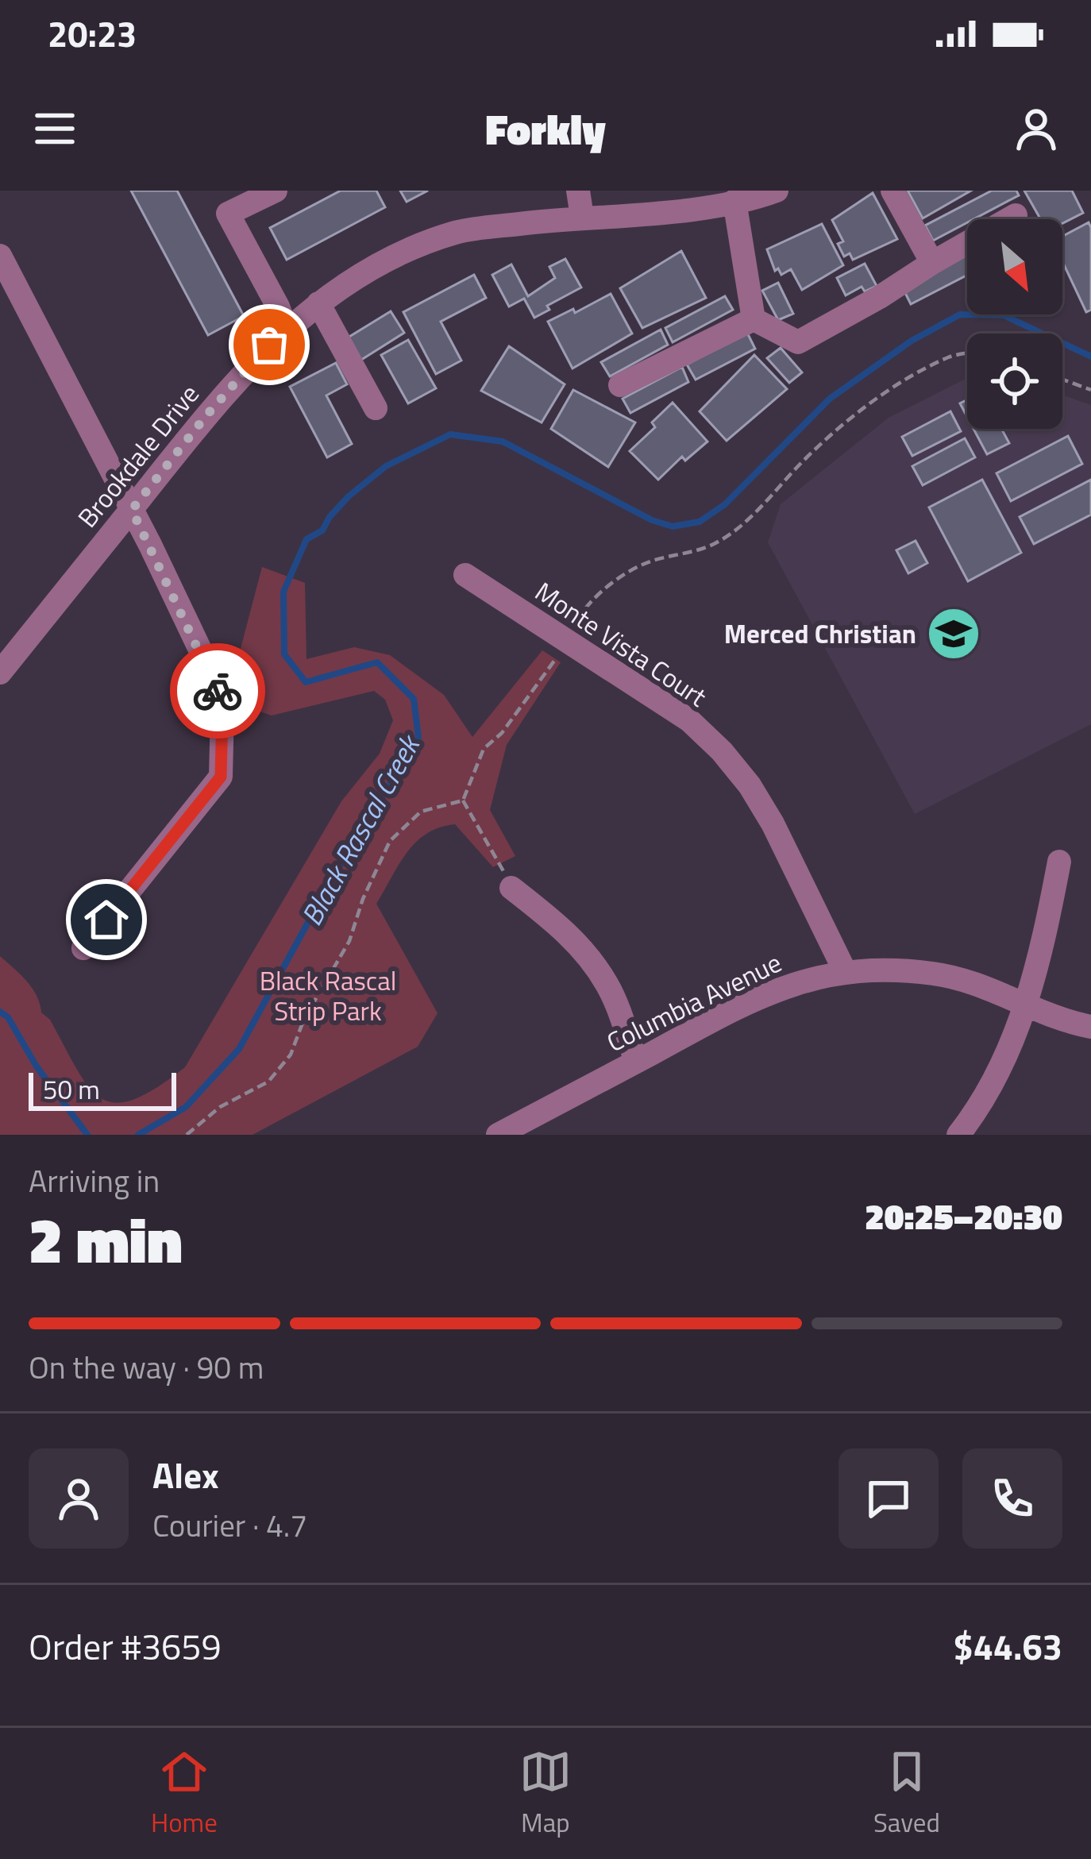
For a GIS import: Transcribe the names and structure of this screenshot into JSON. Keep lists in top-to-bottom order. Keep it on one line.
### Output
{"streets":{"street":["Brookdale Drive","Monte Vista Court","Columbia Avenue"]},"crossings":[["Monte Vista Court","Columbia Avenue"]],"water":["Black Rascal Creek"],"parks":["Black Rascal Strip Park"],"places":{"school or university":["Merced Christian"]},"scale_bar":"50 m","north":"bottom right","page":{"status":"20:23","header":"Forkly","scale":"50 m","heading":["2 min","Arriving in","20:25–20:30"],"panel":["Alex","Courier · 4.7","Order #3659","$44.63"],"bar":"On the way · 90 m","tabs":["Home","Map","Saved"]}}
